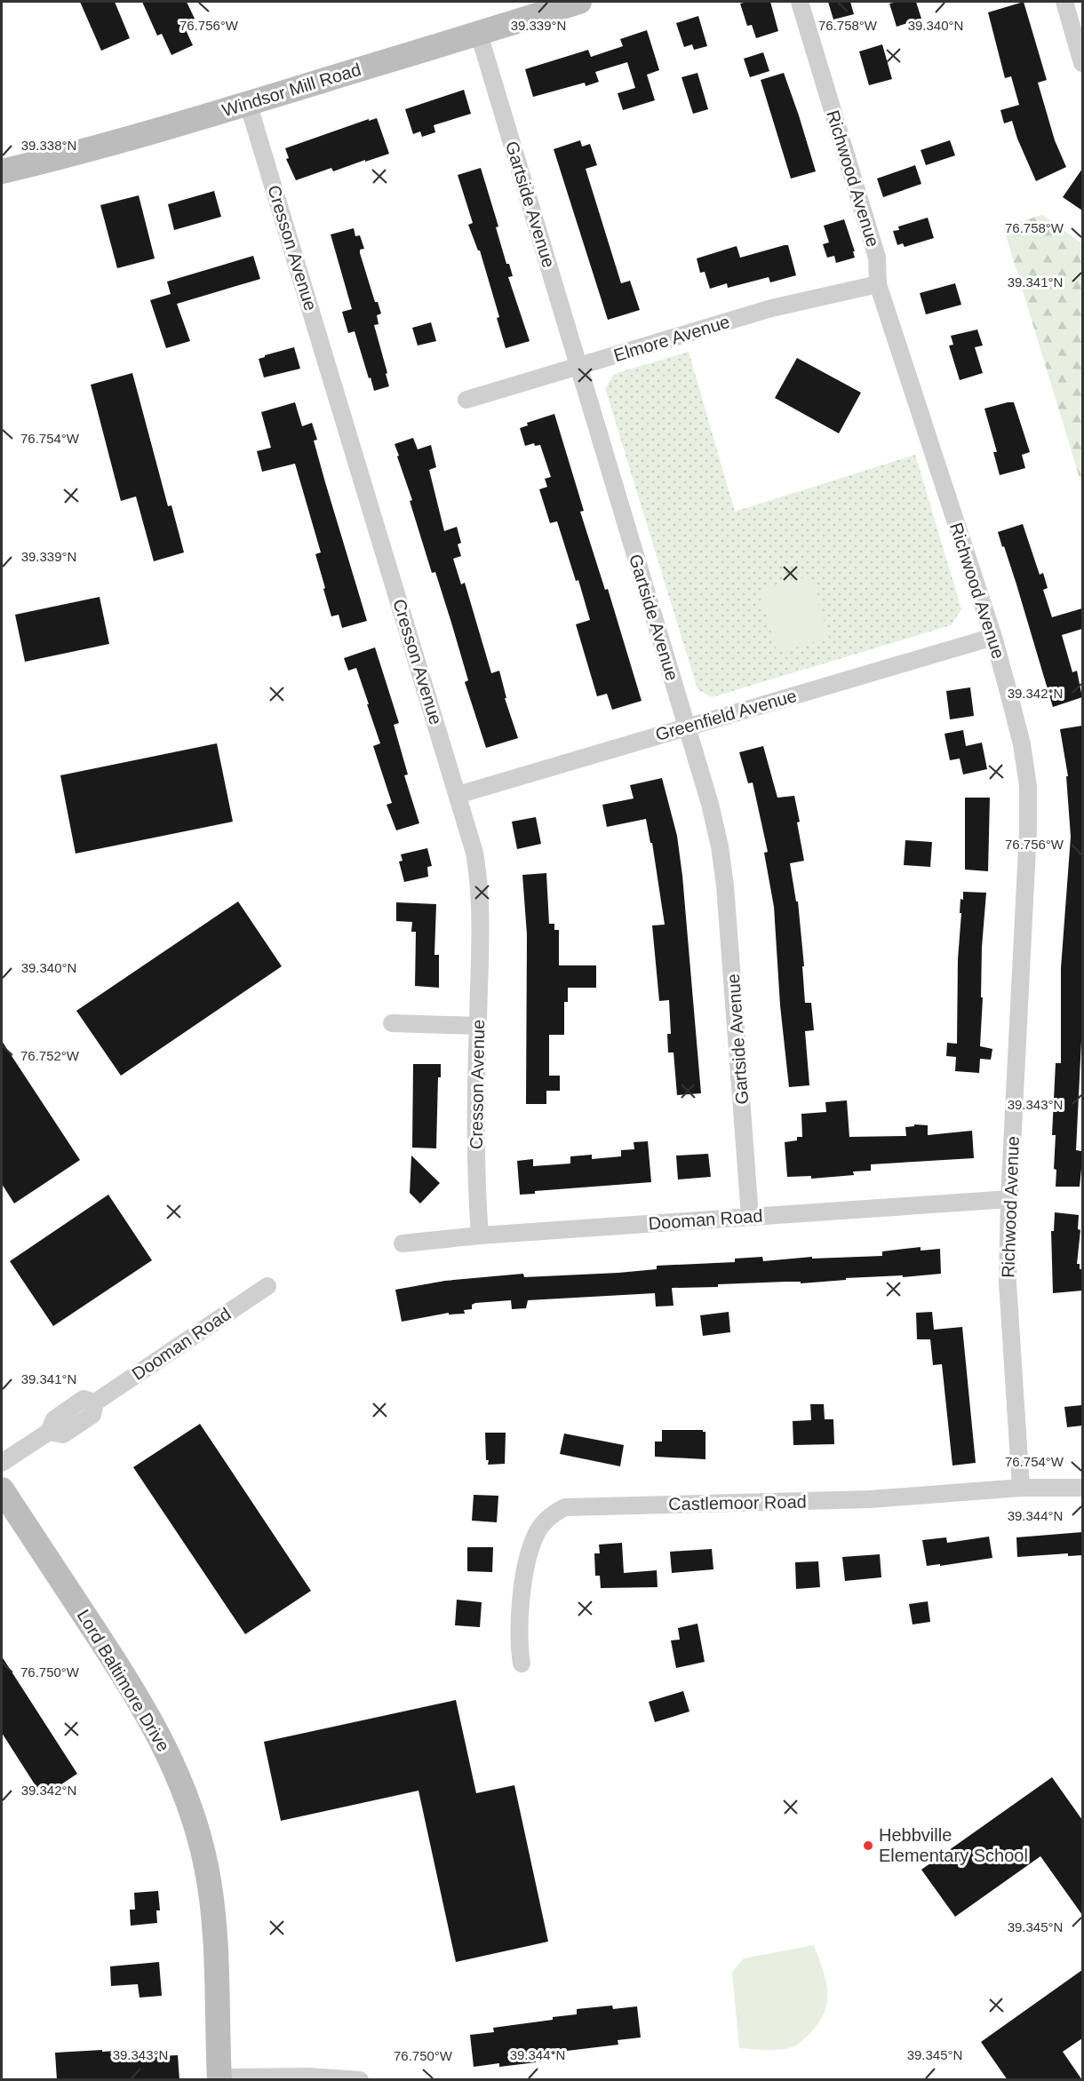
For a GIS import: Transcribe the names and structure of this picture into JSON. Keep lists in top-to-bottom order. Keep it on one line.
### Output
{"streets":{"main road":["Windsor Mill Road","Lord Baltimore Drive"],"street":["Richwood Avenue","Gartside Avenue","Cresson Avenue","Elmore Avenue","Greenfield Avenue","Dooman Road","Castlemoor Road"]},"crossings":[["Windsor Mill Road","Gartside Avenue"],["Windsor Mill Road","Cresson Avenue"],["Richwood Avenue","Elmore Avenue"],["Richwood Avenue","Greenfield Avenue"],["Richwood Avenue","Dooman Road"],["Richwood Avenue","Castlemoor Road"],["Gartside Avenue","Elmore Avenue"],["Gartside Avenue","Greenfield Avenue"],["Gartside Avenue","Dooman Road"],["Cresson Avenue","Greenfield Avenue"],["Cresson Avenue","Dooman Road"]],"places":["Hebbville Elementary School"],"coordinates":["76.756°W","76.758°W","39.339°N","39.340°N","39.338°N","39.341°N","76.754°W","39.342°N","76.752°W","39.343°N","39.344°N","76.750°W","39.345°N"]}
